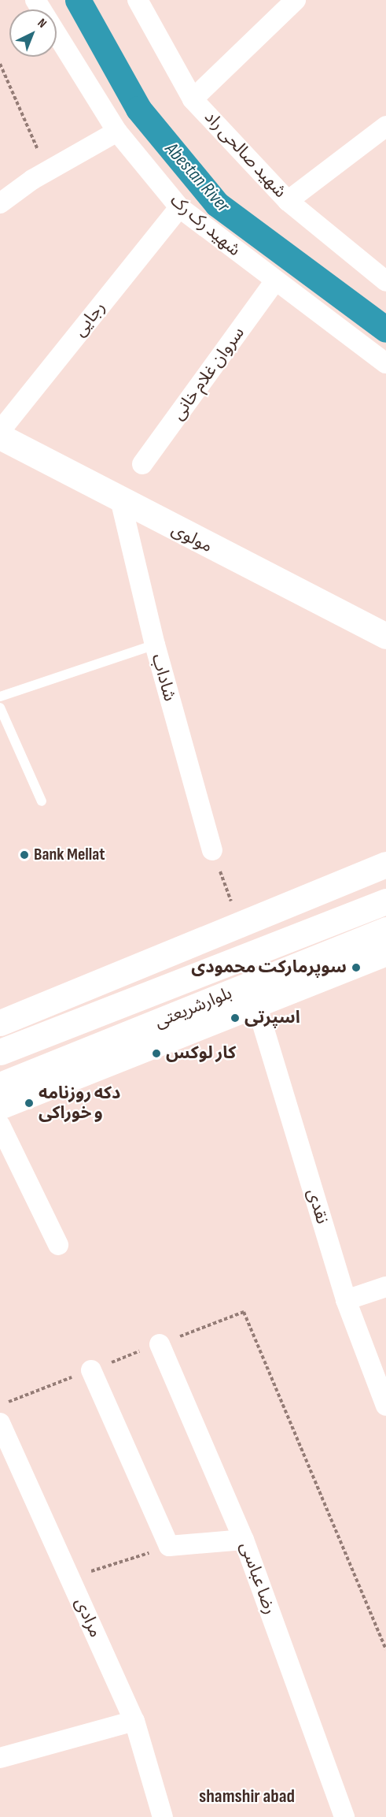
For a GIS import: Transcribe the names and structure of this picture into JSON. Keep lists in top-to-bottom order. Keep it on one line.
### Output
{"streets":{"main road":["مولوی","بلوارشریعتی"],"street":["شهید صالحی راد","شهید رک رک","رجایی","سروان غلام خانی","شاداب","نقدی","رضا عباسی","مرادی"]},"crossings":[["شهید رک رک","رجایی"],["شهید رک رک","سروان غلام خانی"],["مولوی","شاداب"]],"districts":["shamshir abad"],"water":["Abestan River"],"places":["Bank Mellat","سوپرمارکت محمودی","اسپرتی","کار لوکس","دکه روزنامه و خوراکی"],"north":"top right"}
